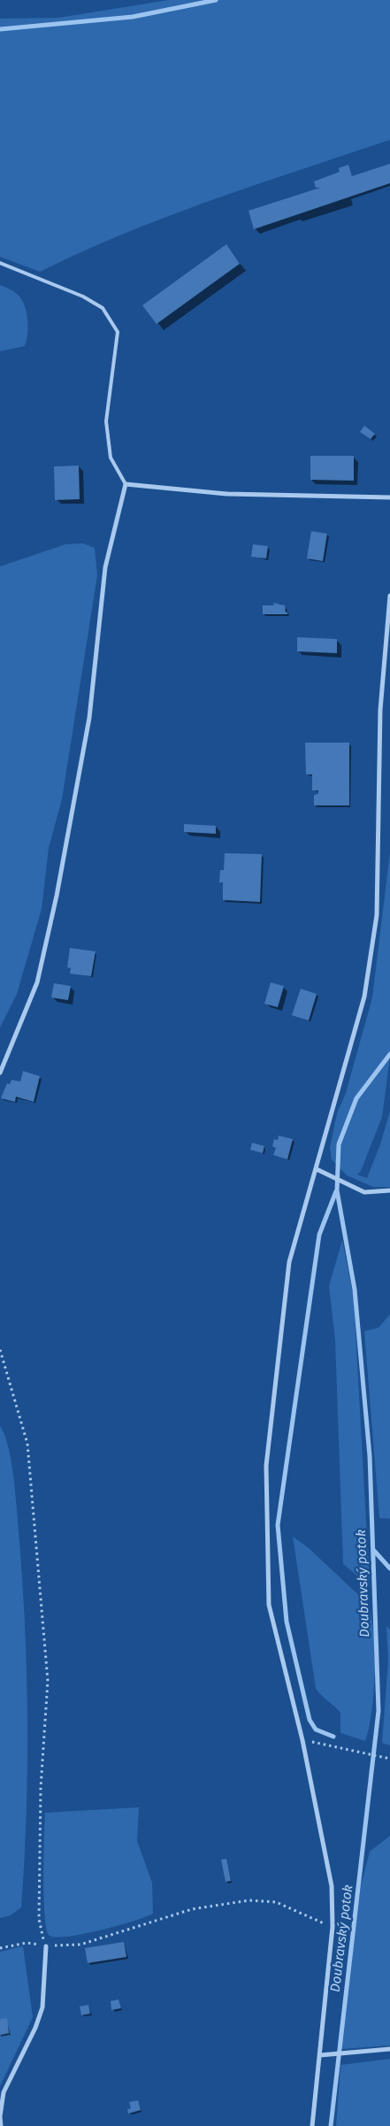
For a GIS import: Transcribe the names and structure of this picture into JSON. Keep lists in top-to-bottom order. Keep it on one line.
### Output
{"water":["Doubravský potok"]}
